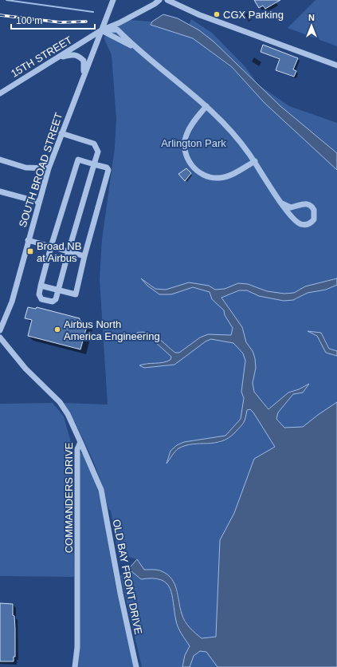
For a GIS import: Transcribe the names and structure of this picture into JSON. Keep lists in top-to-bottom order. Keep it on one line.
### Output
{"streets":{"street":["15TH STREET","SOUTH BROAD STREET","COMMANDERS DRIVE","OLD BAY FRONT DRIVE"]},"crossings":[["15TH STREET","SOUTH BROAD STREET"],["COMMANDERS DRIVE","OLD BAY FRONT DRIVE"]],"parks":["Arlington Park"],"places":{"other":["CGX Parking","Airbus North America Engineering"],"transit":["Broad NB at Airbus"]},"scale_bar":"100 m","north":"top"}
